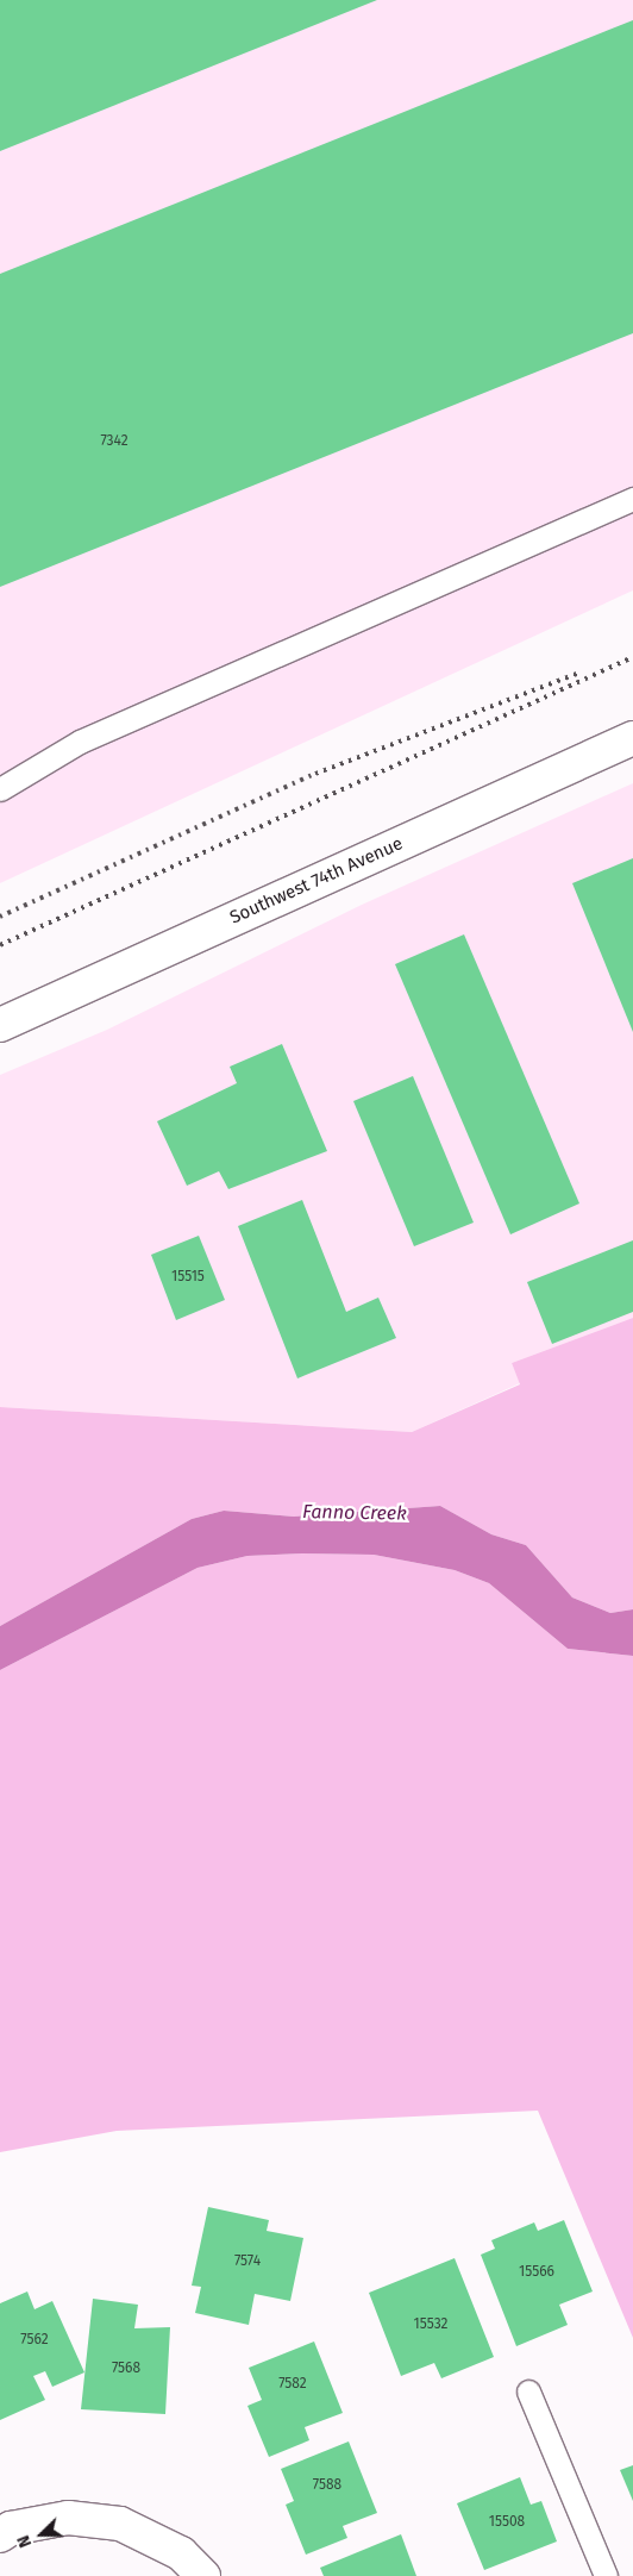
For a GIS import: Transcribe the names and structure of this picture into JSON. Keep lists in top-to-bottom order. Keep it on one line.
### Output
{"streets":{"street":["Southwest 74th Avenue"]},"water":["Fanno Creek"],"house_numbers":["7342","15515","7574","15566","15532","7562","7568","7582","7588","15508"],"north":"left"}
